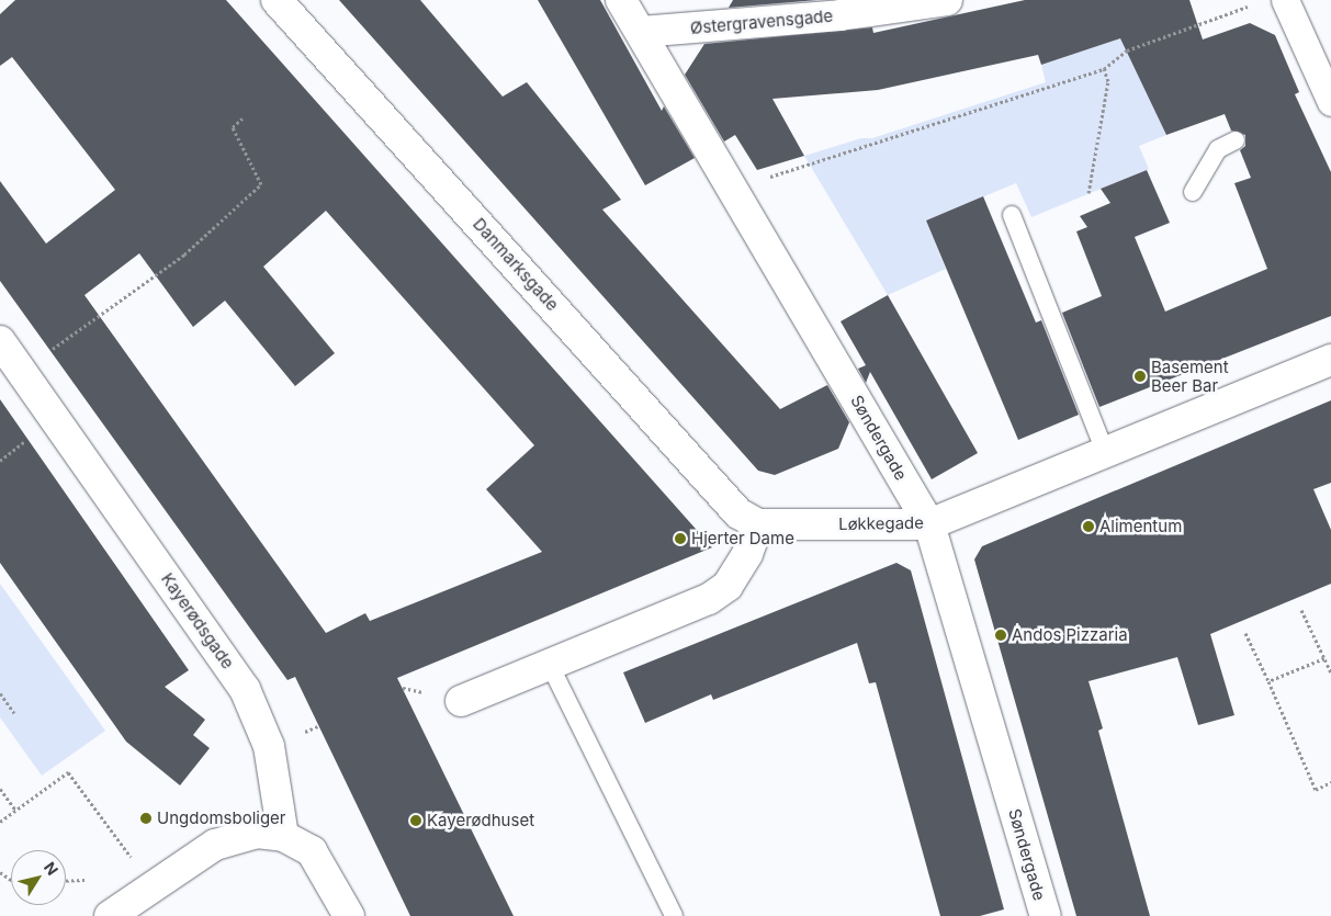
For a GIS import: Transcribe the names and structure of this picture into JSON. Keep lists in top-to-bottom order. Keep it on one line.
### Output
{"streets":{"street":["Østergravensgade","Danmarksgade","Søndergade","Løkkegade","Kayerødsgade"]},"crossings":[["Østergravensgade","Søndergade"],["Danmarksgade","Løkkegade"],["Søndergade","Løkkegade"]],"places":["Basement Beer Bar","Alimentum","Hjerter Dame","Andos Pizzaria","Ungdomsboliger","Kayerødhuset"],"north":"top right"}
